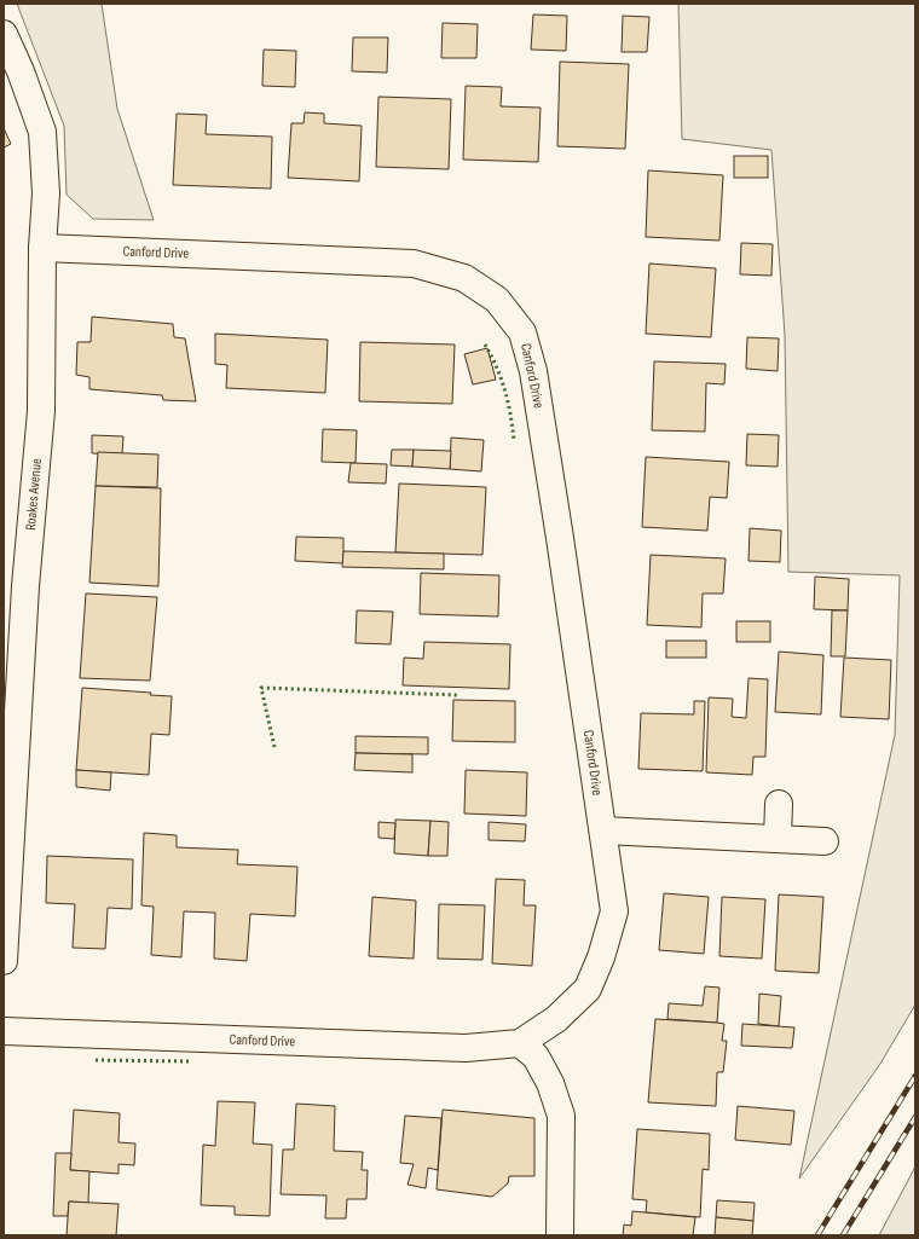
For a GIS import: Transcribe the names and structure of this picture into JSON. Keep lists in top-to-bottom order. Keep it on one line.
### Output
{"streets":{"street":["Canford Drive","Roakes Avenue"]},"crossings":[["Canford Drive","Roakes Avenue"]]}
